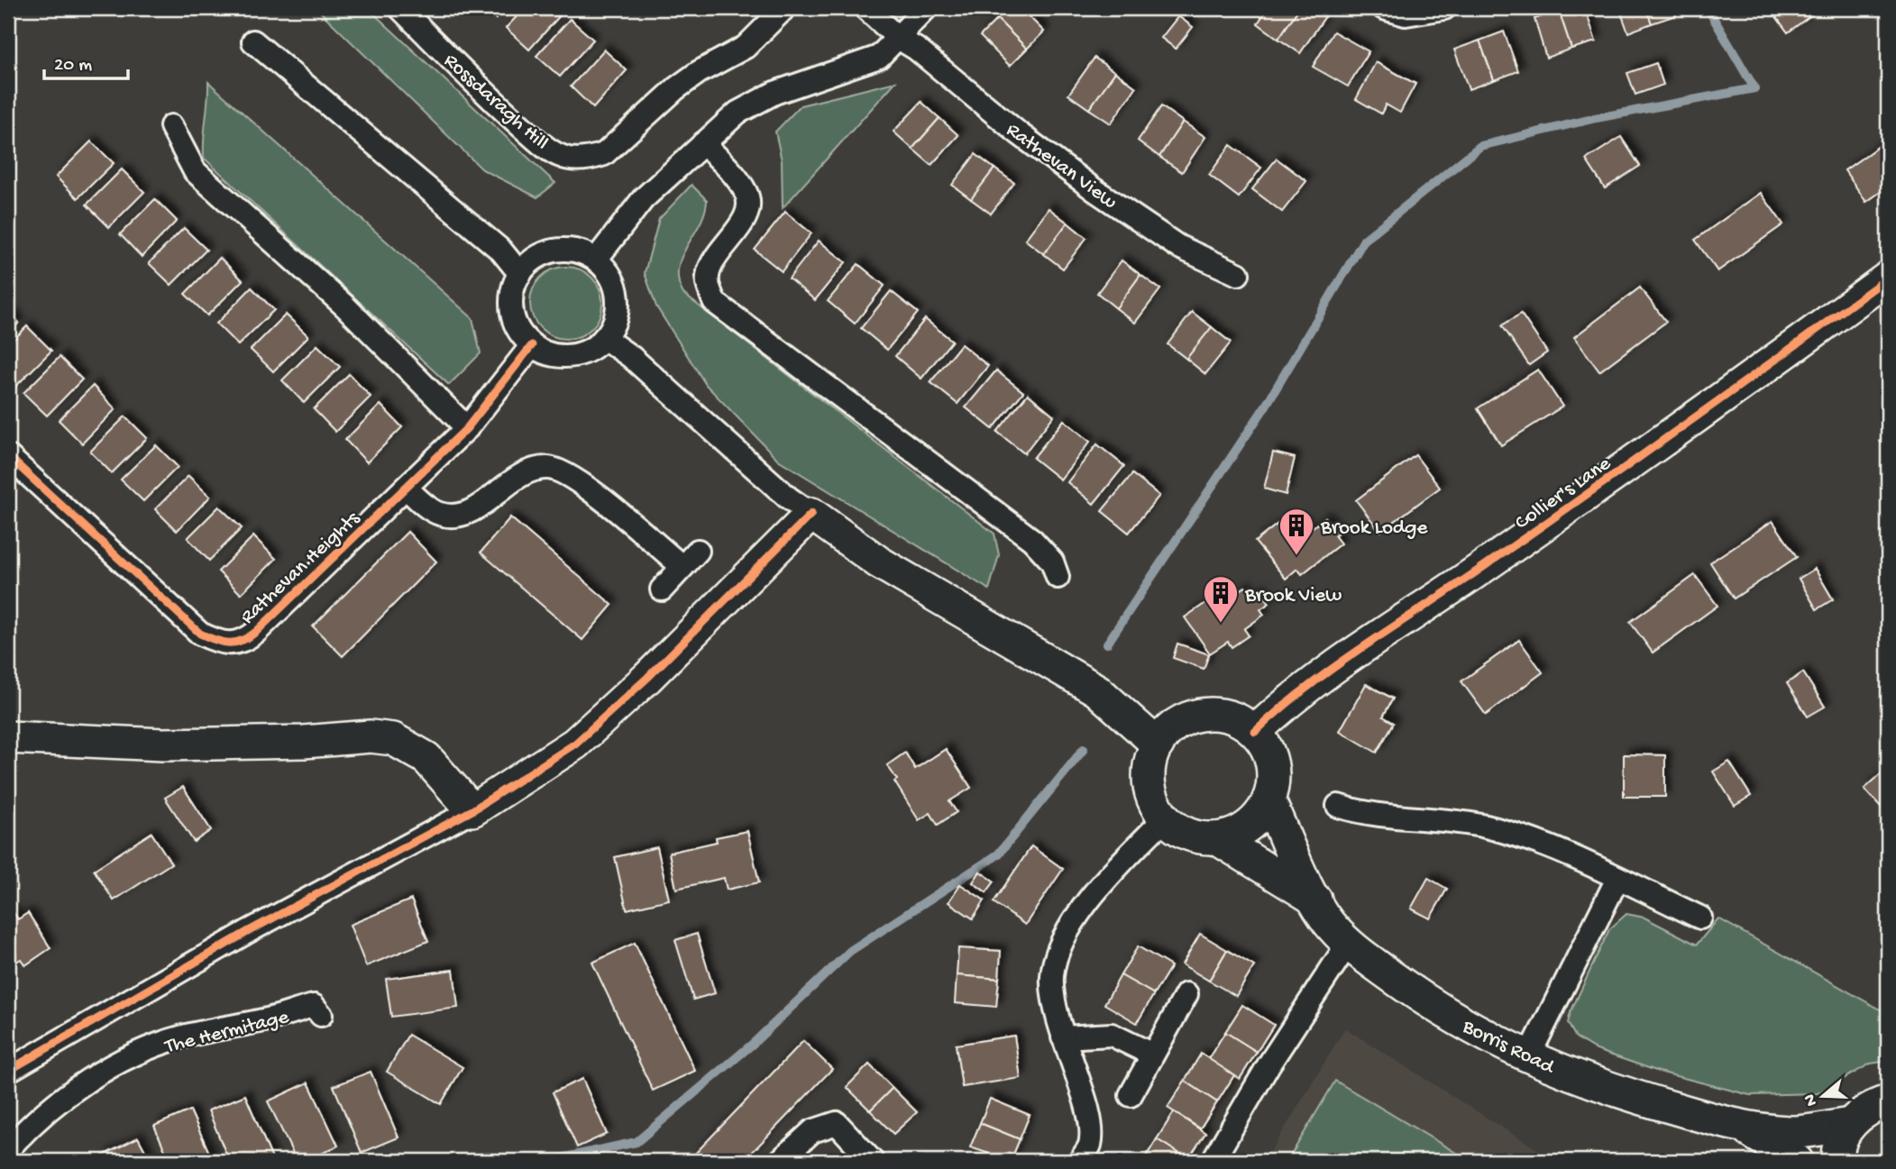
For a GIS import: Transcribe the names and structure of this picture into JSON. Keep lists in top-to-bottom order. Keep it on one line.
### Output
{"streets":{"street":["Rossdaragh Hill","Rathevan View","Collier's Lane","Rathevan Heights","The Hermitage","Borris Road"]},"crossings":[["Collier's Lane","Borris Road"]],"places":{"building":["Brook Lodge","Brook View"]},"scale_bar":"20 m","north":"left"}
